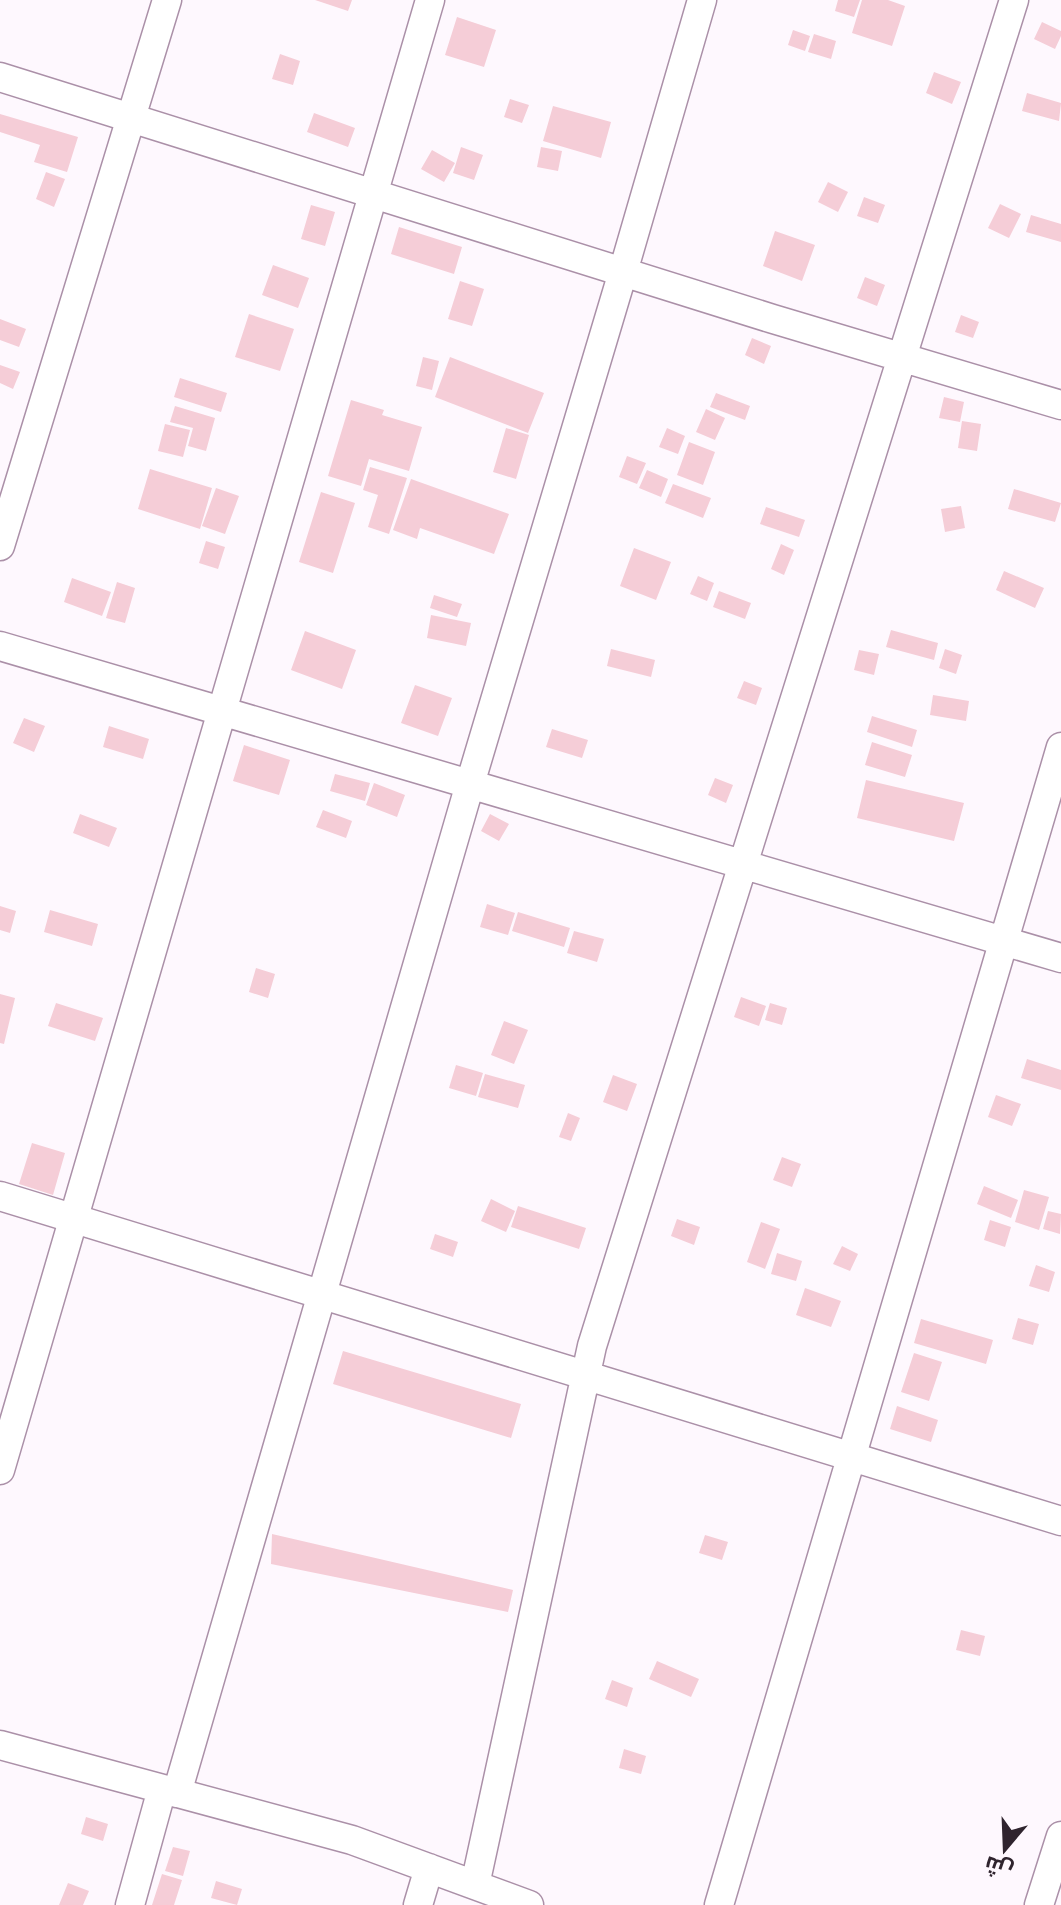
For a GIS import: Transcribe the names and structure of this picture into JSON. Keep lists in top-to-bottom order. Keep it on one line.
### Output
{"north":"bottom"}
